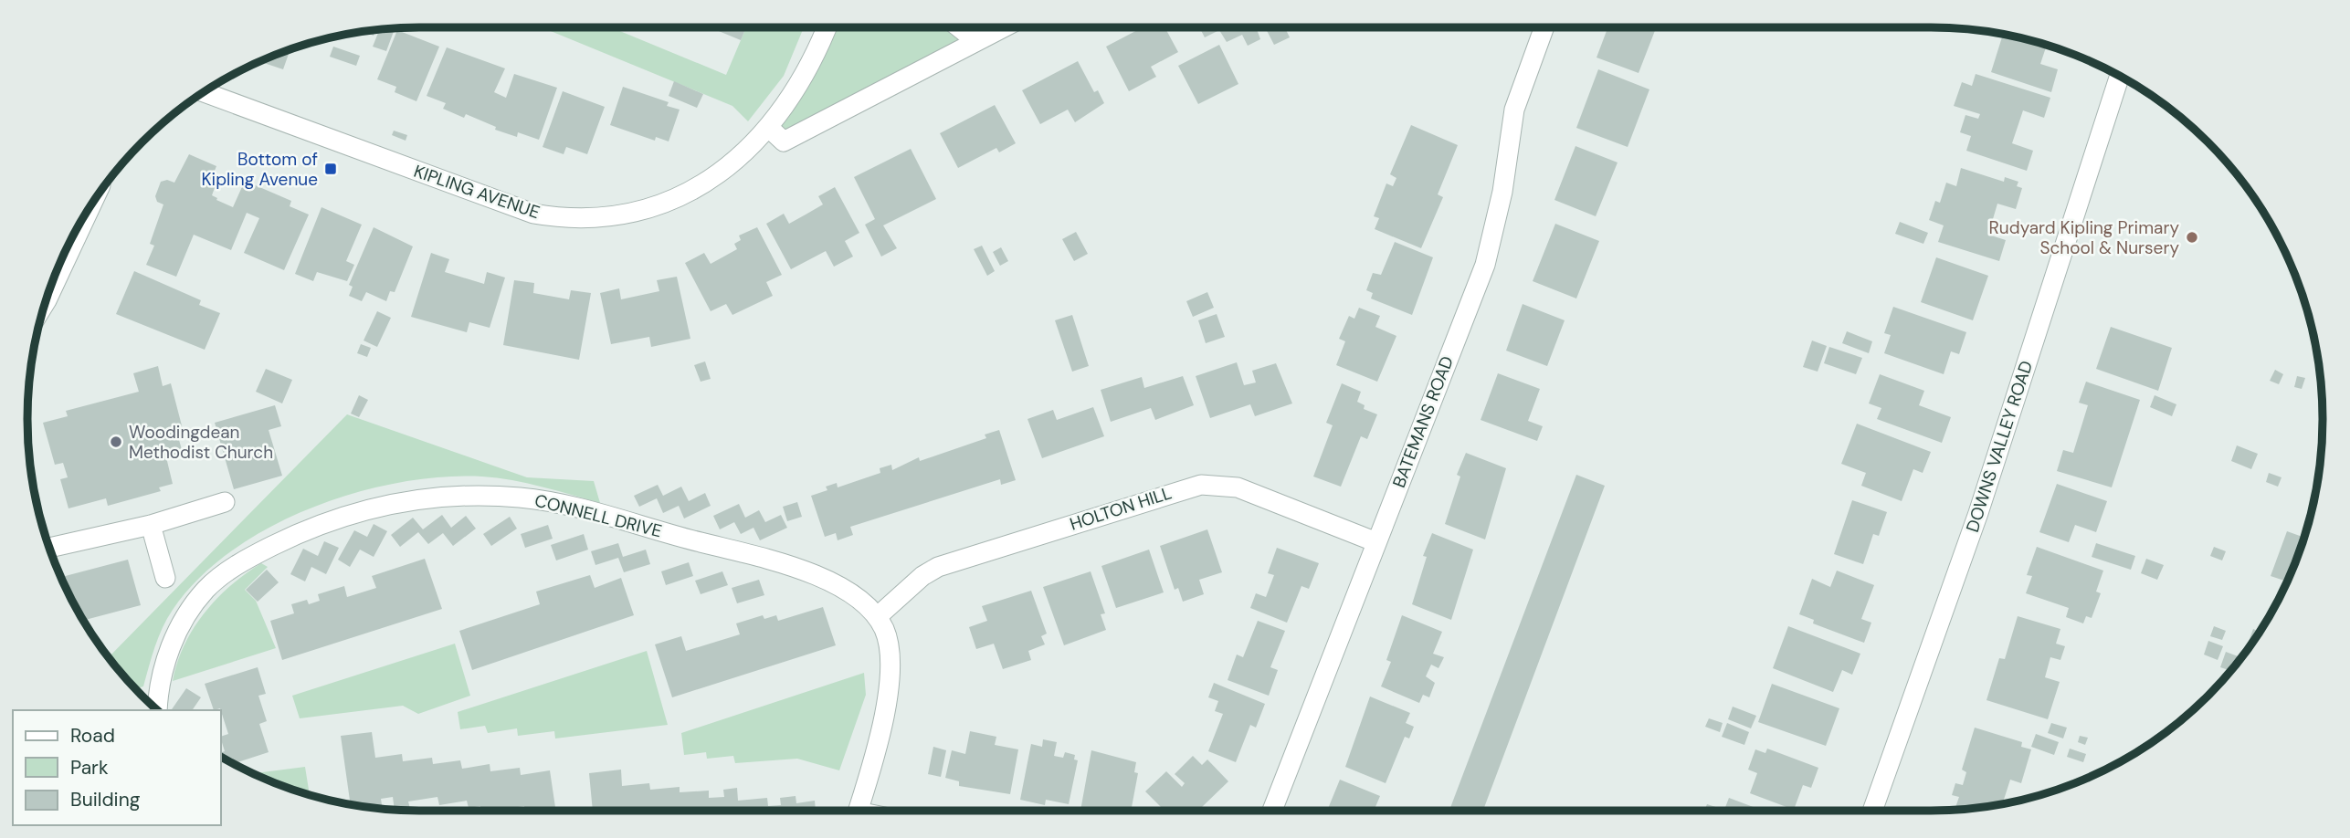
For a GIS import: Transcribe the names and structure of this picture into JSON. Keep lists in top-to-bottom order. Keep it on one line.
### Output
{"streets":{"street":["KIPLING AVENUE","BATEMANS ROAD","DOWNS VALLEY ROAD","HOLTON HILL","CONNELL DRIVE"]},"crossings":[["BATEMANS ROAD","HOLTON HILL"],["HOLTON HILL","CONNELL DRIVE"]],"places":{"transit":["Bottom of Kipling Avenue"],"other":["Rudyard Kipling Primary School & Nursery","Woodingdean Methodist Church"]},"legend":["Road","Park","Building"]}
